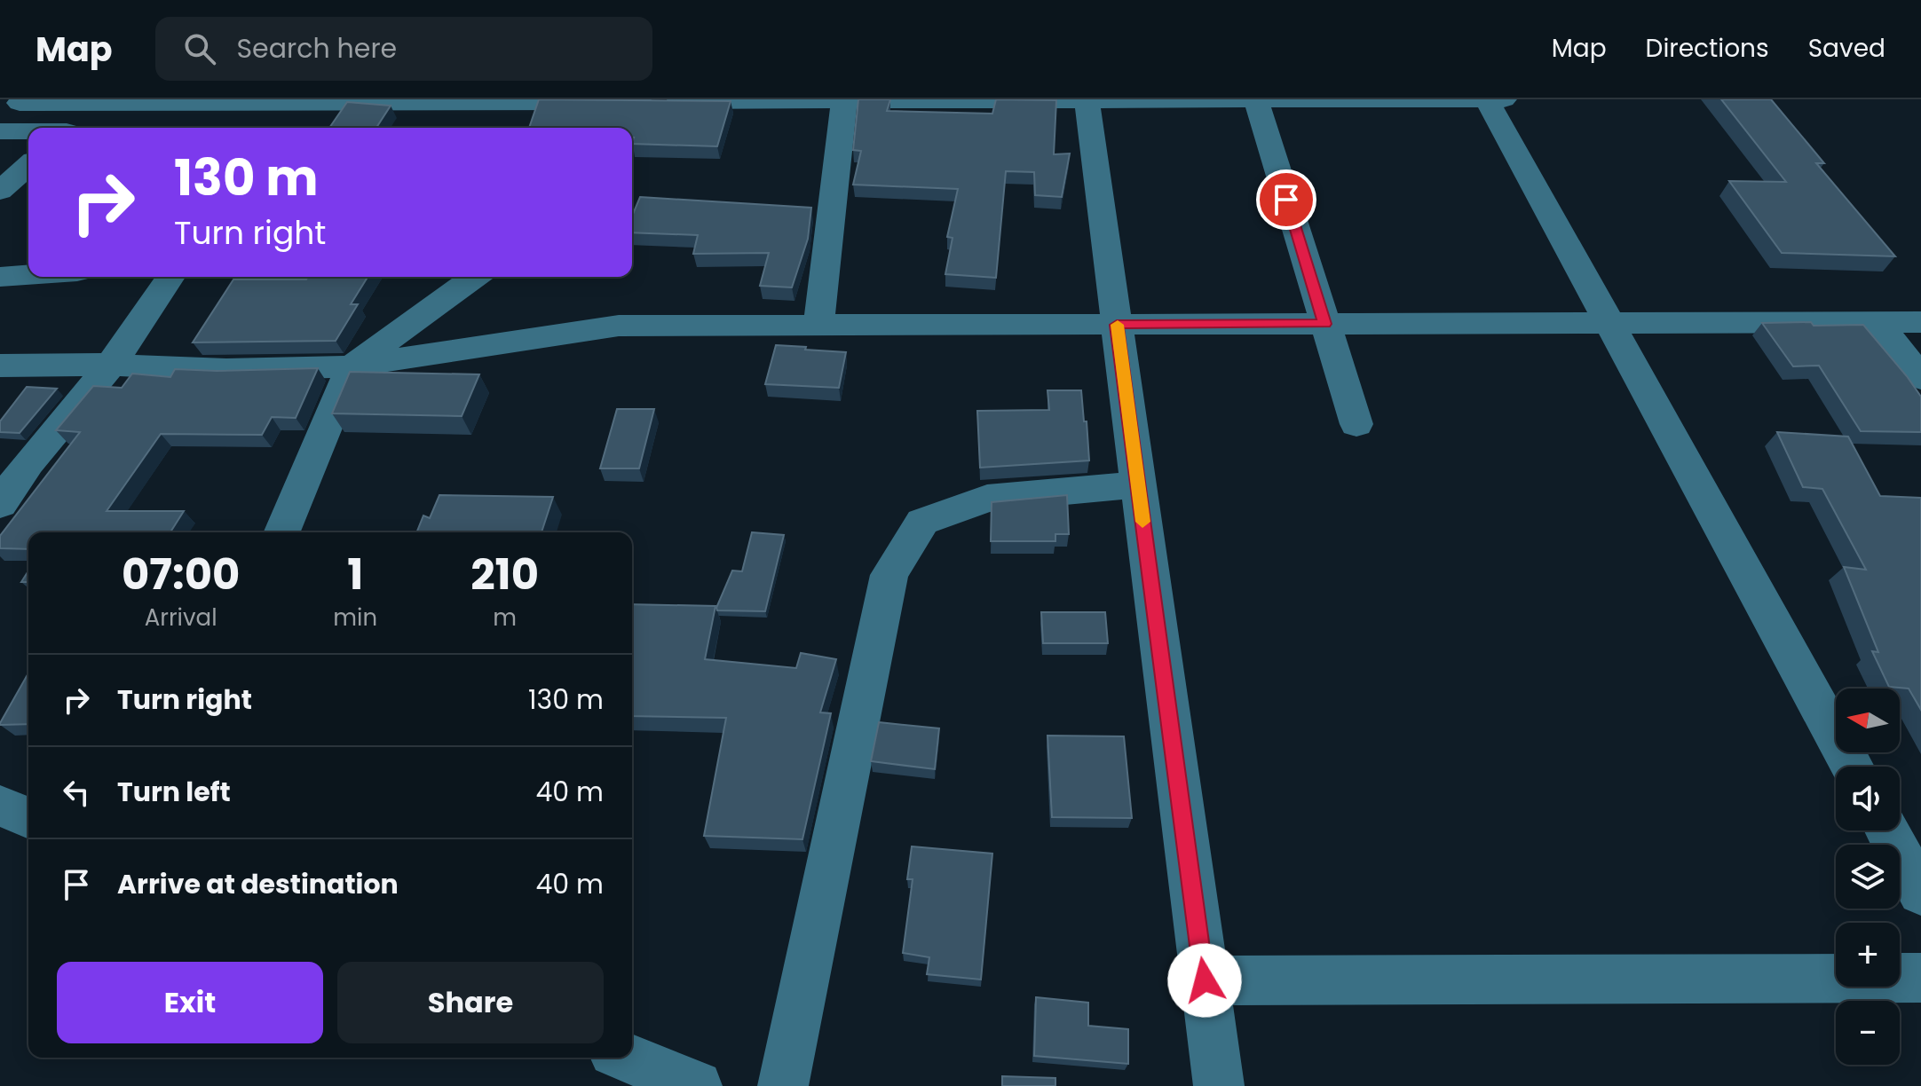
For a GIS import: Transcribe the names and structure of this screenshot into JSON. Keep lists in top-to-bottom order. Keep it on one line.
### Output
{"north":"left","page":{"header":"Map","search":"Search here","nav":["Map","Directions","Saved"],"turn":["130 m","Turn right"],"eta":["07:00","Arrival","1","min","210","m"],"list":[{"name":"Turn right","value":"130 m"},{"name":"Turn left","value":"40 m"},{"name":"Arrive at destination","value":"40 m"}],"map_buttons":["+","−"],"buttons":["Exit","Share"]}}
